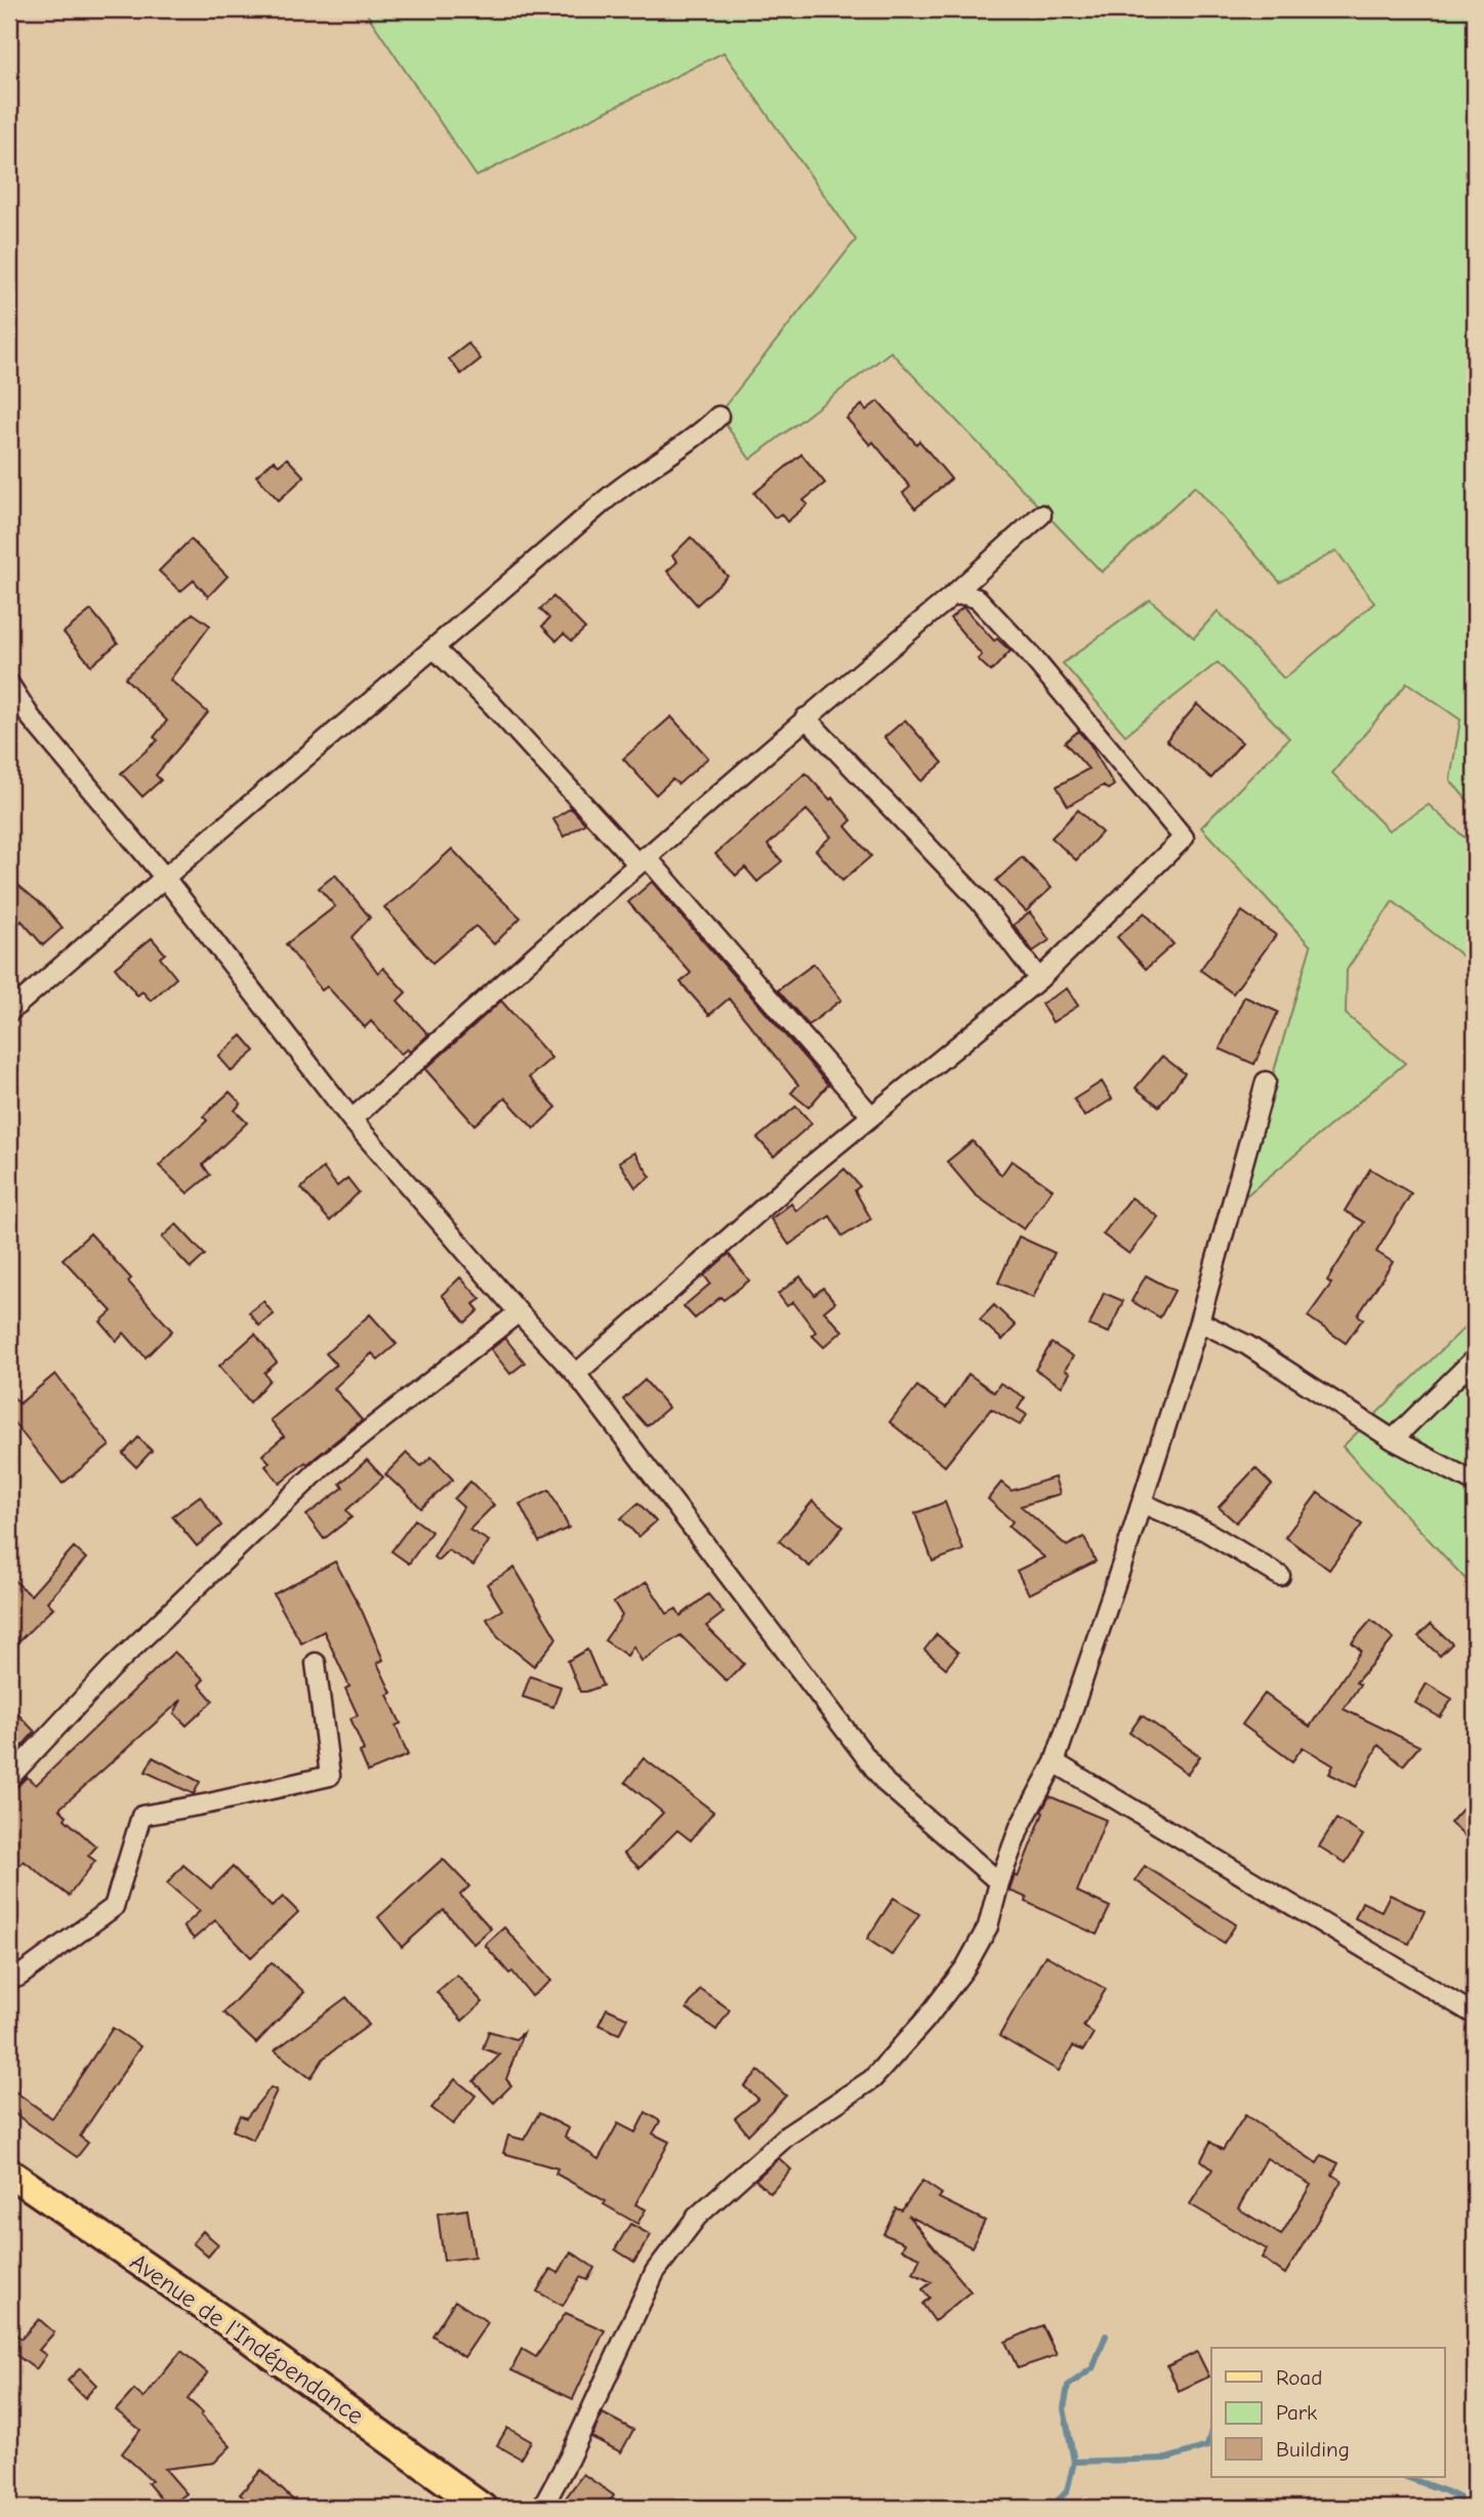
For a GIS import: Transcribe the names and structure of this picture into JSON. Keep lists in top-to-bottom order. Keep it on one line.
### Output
{"streets":{"main road":["Avenue de l'Indépendance"]},"legend":["Road","Park","Building"]}
